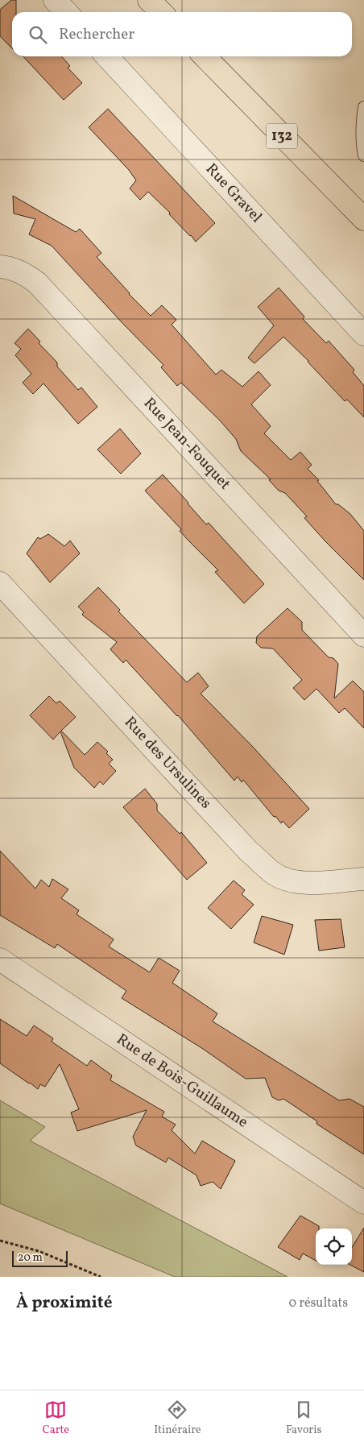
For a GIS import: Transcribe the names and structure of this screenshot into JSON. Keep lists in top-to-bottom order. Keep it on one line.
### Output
{"streets":{"main road":["132"],"street":["Rue Gravel","Rue Jean-Fouquet","Rue des Ursulines","Rue de Bois-Guillaume"]},"scale_bar":"20 m","page":{"search":"Rechercher","scale":"20 m","heading":["À proximité","0 résultats"],"nav":["Carte","Itinéraire","Favoris"]}}
